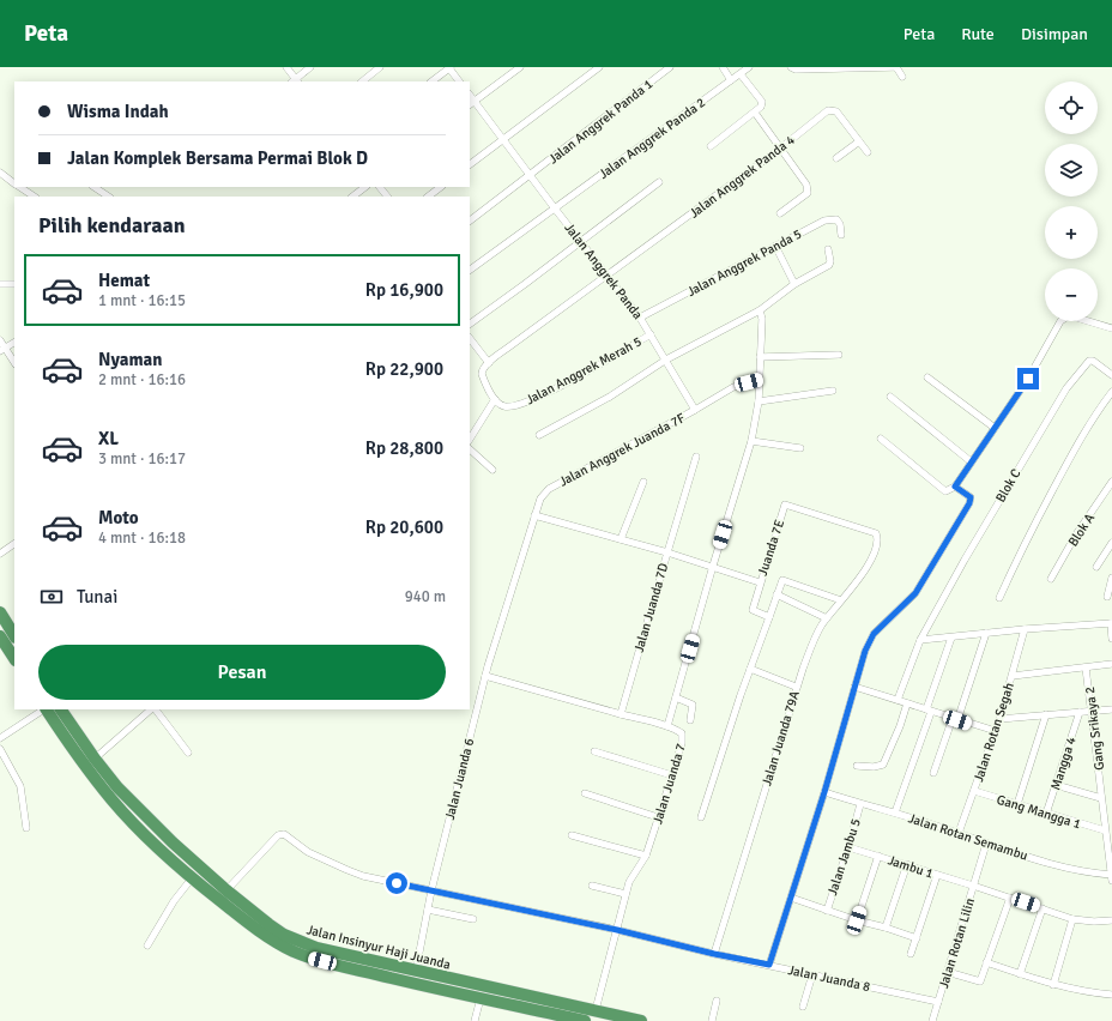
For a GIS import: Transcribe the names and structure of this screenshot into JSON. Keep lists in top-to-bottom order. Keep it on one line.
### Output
{"streets":{"highway":["Jalan Insinyur Haji Juanda"],"street":["Jalan Anggrek Panda 1","Jalan Anggrek Panda 2","Jalan Anggrek Panda 4","Jalan Anggrek Panda 5","Jalan Anggrek Panda","Jalan Anggrek Merah 5","Jalan Anggrek Juanda 7F","Blok C","Blok A","Juanda 7E","Jalan Juanda 7D","Gang Srikaya 2","Jalan Rotan Segah","Jalan Juanda 79A","Mangga 4","Jalan Juanda 6","Jalan Juanda 7","Gang Mangga 1","Jalan Rotan Semambu","Jalan Jambu 5","Jambu 1","Jalan Rotan Lilin","Jalan Juanda 8"]},"crossings":[["Jalan Anggrek Panda 1","Jalan Anggrek Panda"],["Jalan Anggrek Panda 2","Jalan Anggrek Panda"],["Jalan Anggrek Panda 4","Jalan Anggrek Panda"],["Jalan Anggrek Panda 4","Jalan Anggrek Merah 5"],["Jalan Anggrek Panda 5","Jalan Anggrek Panda"],["Jalan Anggrek Panda","Jalan Anggrek Merah 5"],["Jalan Anggrek Panda","Jalan Anggrek Juanda 7F"],["Jalan Anggrek Juanda 7F","Jalan Juanda 6"],["Jalan Anggrek Juanda 7F","Jalan Juanda 7"],["Juanda 7E","Jalan Juanda 79A"],["Gang Srikaya 2","Gang Mangga 1"],["Gang Srikaya 2","Jalan Rotan Semambu"],["Jalan Rotan Segah","Gang Mangga 1"],["Jalan Rotan Segah","Jalan Rotan Semambu"],["Jalan Juanda 79A","Jalan Juanda 8"],["Mangga 4","Gang Mangga 1"],["Jalan Juanda 6","Jalan Insinyur Haji Juanda"],["Jalan Juanda 7","Jalan Insinyur Haji Juanda"],["Jalan Juanda 7","Jalan Juanda 8"],["Jalan Rotan Semambu","Jalan Jambu 5"],["Jalan Rotan Semambu","Jalan Rotan Lilin"],["Jalan Jambu 5","Jambu 1"],["Jambu 1","Jalan Rotan Lilin"],["Jalan Rotan Lilin","Jalan Juanda 8"]],"page":{"header":"Peta","nav":["Peta","Rute","Disimpan"],"map_buttons":["+","−"],"banner":["Wisma Indah","Jalan Komplek Bersama Permai Blok D"],"heading":"Pilih kendaraan","list":[{"name":"Hemat","note":"1 mnt · 16:15","value":"Rp 16,900"},{"name":"Nyaman","note":"2 mnt · 16:16","value":"Rp 22,900"},{"name":"XL","note":"3 mnt · 16:17","value":"Rp 28,800"},{"name":"Moto","note":"4 mnt · 16:18","value":"Rp 20,600"}],"pay":["Tunai","940 m"],"buttons":"Pesan"}}
